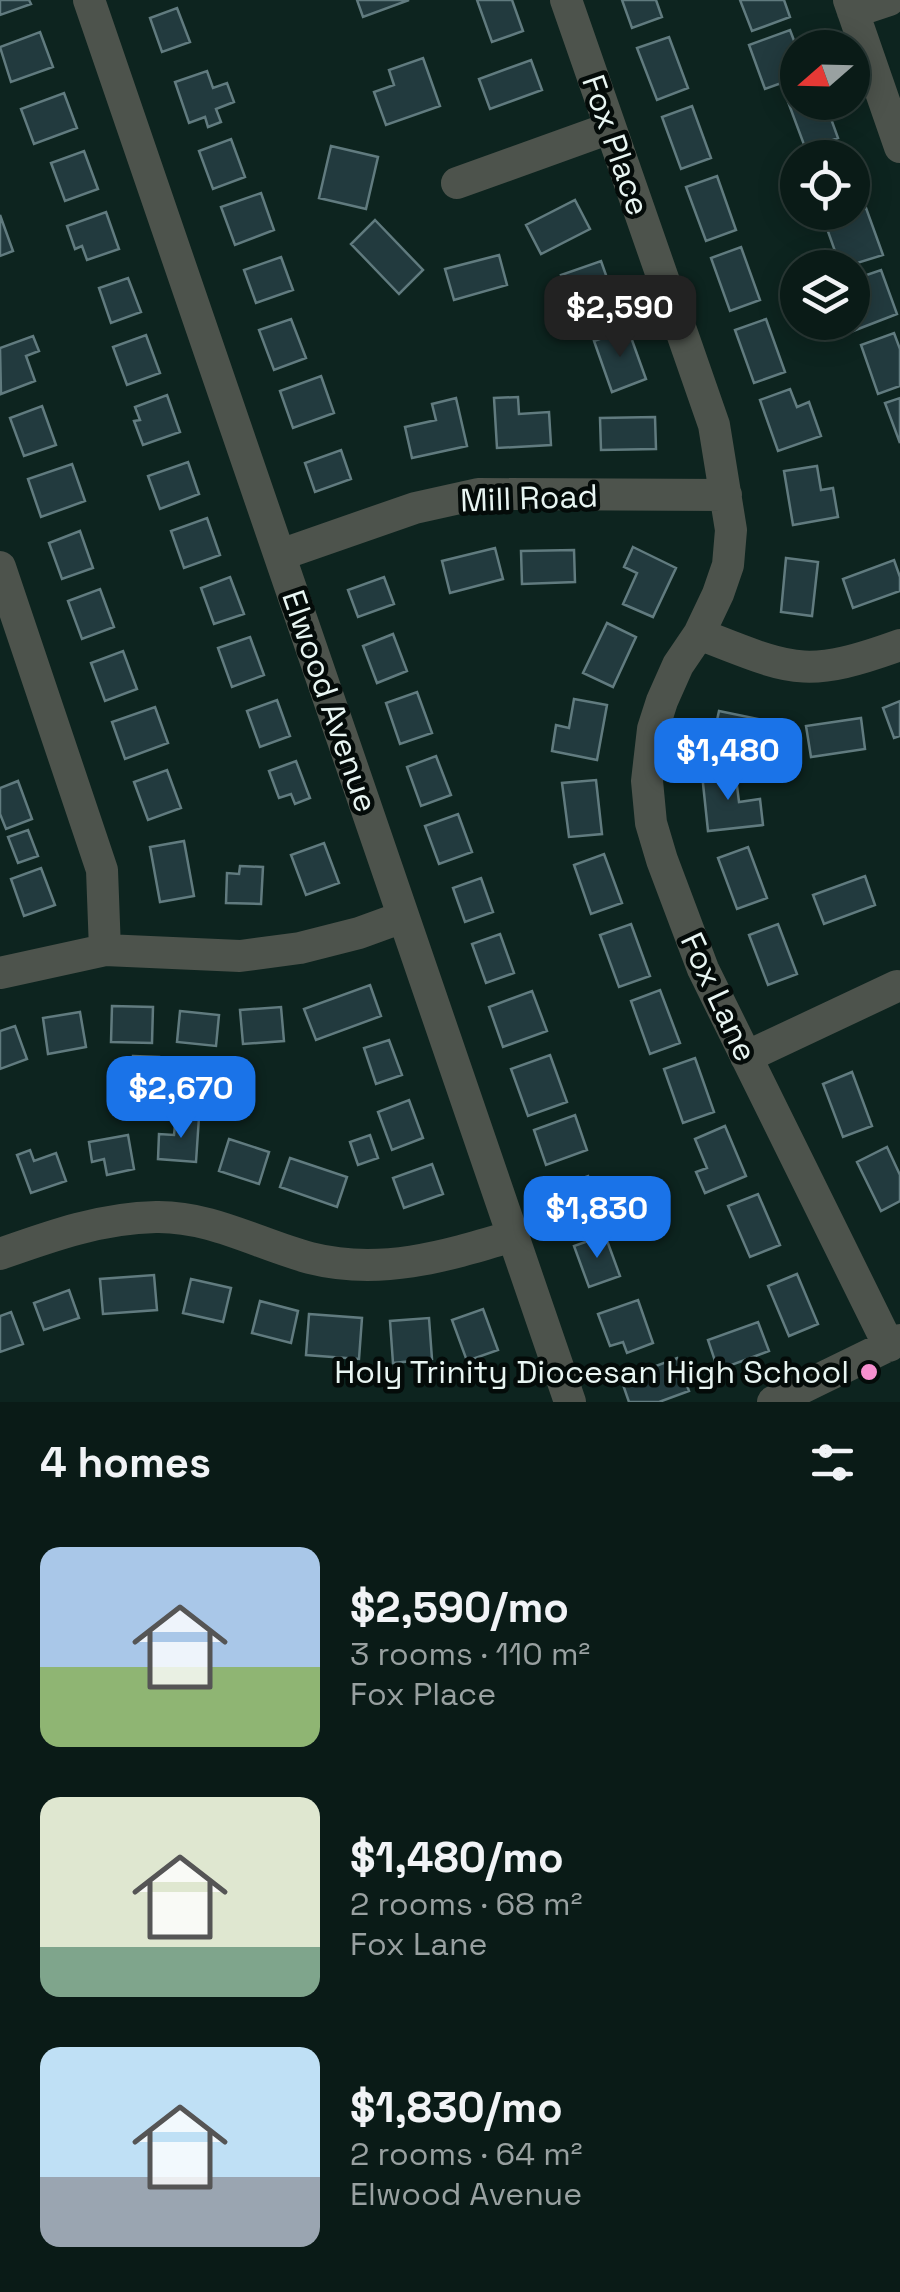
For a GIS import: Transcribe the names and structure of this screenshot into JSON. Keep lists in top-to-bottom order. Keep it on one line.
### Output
{"streets":{"street":["Fox Place","Mill Road","Elwood Avenue","Fox Lane"]},"crossings":[["Fox Place","Mill Road"],["Fox Place","Fox Lane"],["Mill Road","Elwood Avenue"]],"places":["Holy Trinity Diocesan High School"],"north":"left","page":{"price":["$2,590","$1,480","$2,670","$1,830"],"heading":"4 homes","list":[{"name":"$2,590/mo","note":"3 rooms · 110 m² · Fox Place"},{"name":"$1,480/mo","note":"2 rooms · 68 m² · Fox Lane"},{"name":"$1,830/mo","note":"2 rooms · 64 m² · Elwood Avenue"}]}}
